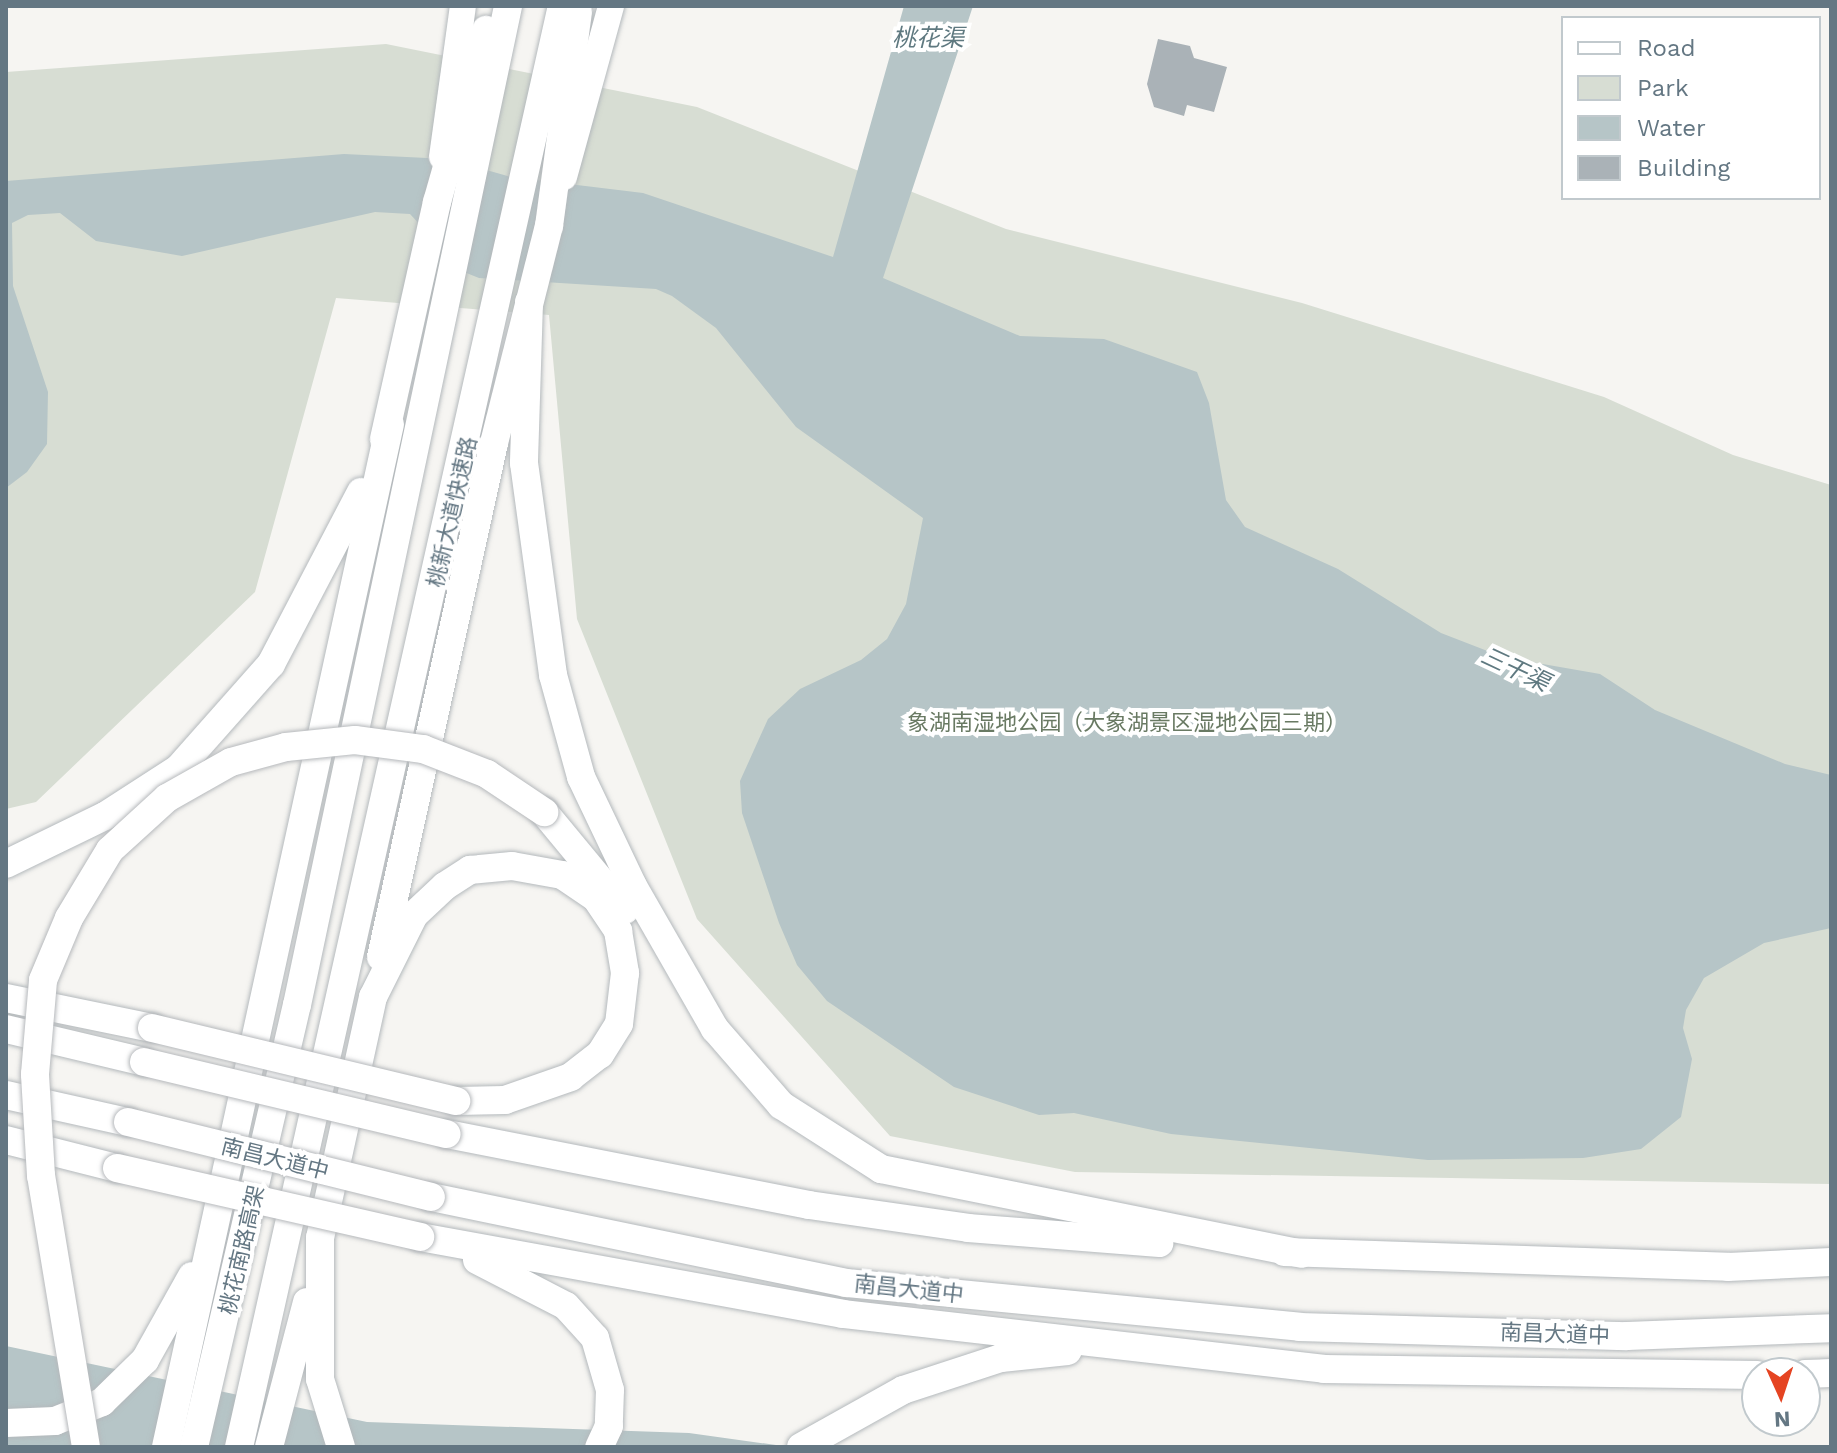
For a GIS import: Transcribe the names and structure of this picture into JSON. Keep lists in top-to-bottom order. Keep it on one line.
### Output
{"streets":{"highway":["桃新大道快速路","南昌大道中","桃花南路高架"]},"crossings":[["桃新大道快速路","桃花南路高架"]],"water":["桃花渠","三干渠"],"parks":["象湖南湿地公园（大象湖景区湿地公园三期）"],"legend":["Road","Park","Water","Building"],"north":"bottom"}
